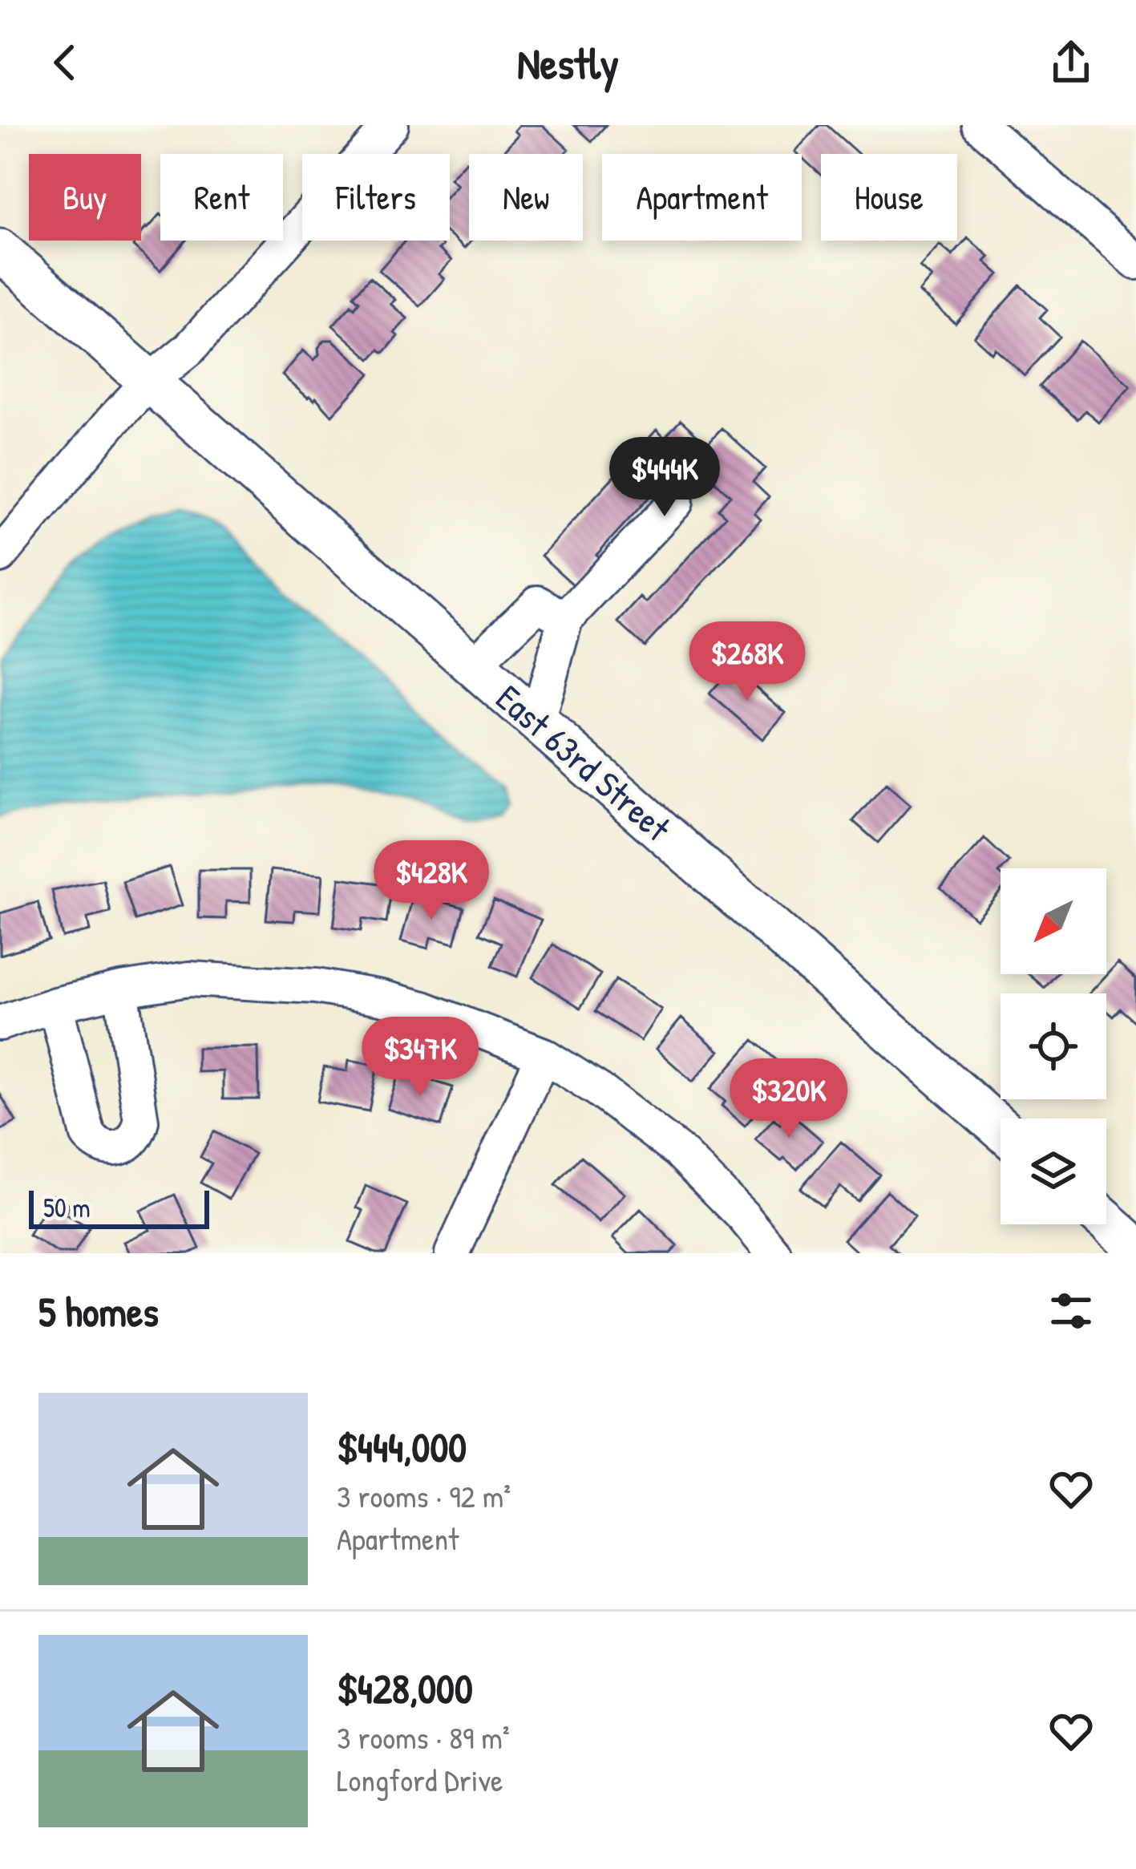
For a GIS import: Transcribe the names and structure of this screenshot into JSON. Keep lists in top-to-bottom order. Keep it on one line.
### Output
{"streets":{"main road":["East 63rd Street"]},"scale_bar":"50 m","north":"bottom left","page":{"header":"Nestly","chip":["Buy","Rent","Filters","New","Apartment","House"],"price":["$444K","$268K","$428K","$347K","$320K"],"scale":"50 m","heading":"5 homes","list":[{"name":"$444,000","note":"3 rooms · 92 m² · Apartment"},{"name":"$428,000","note":"3 rooms · 89 m² · Longford Drive"}]}}
